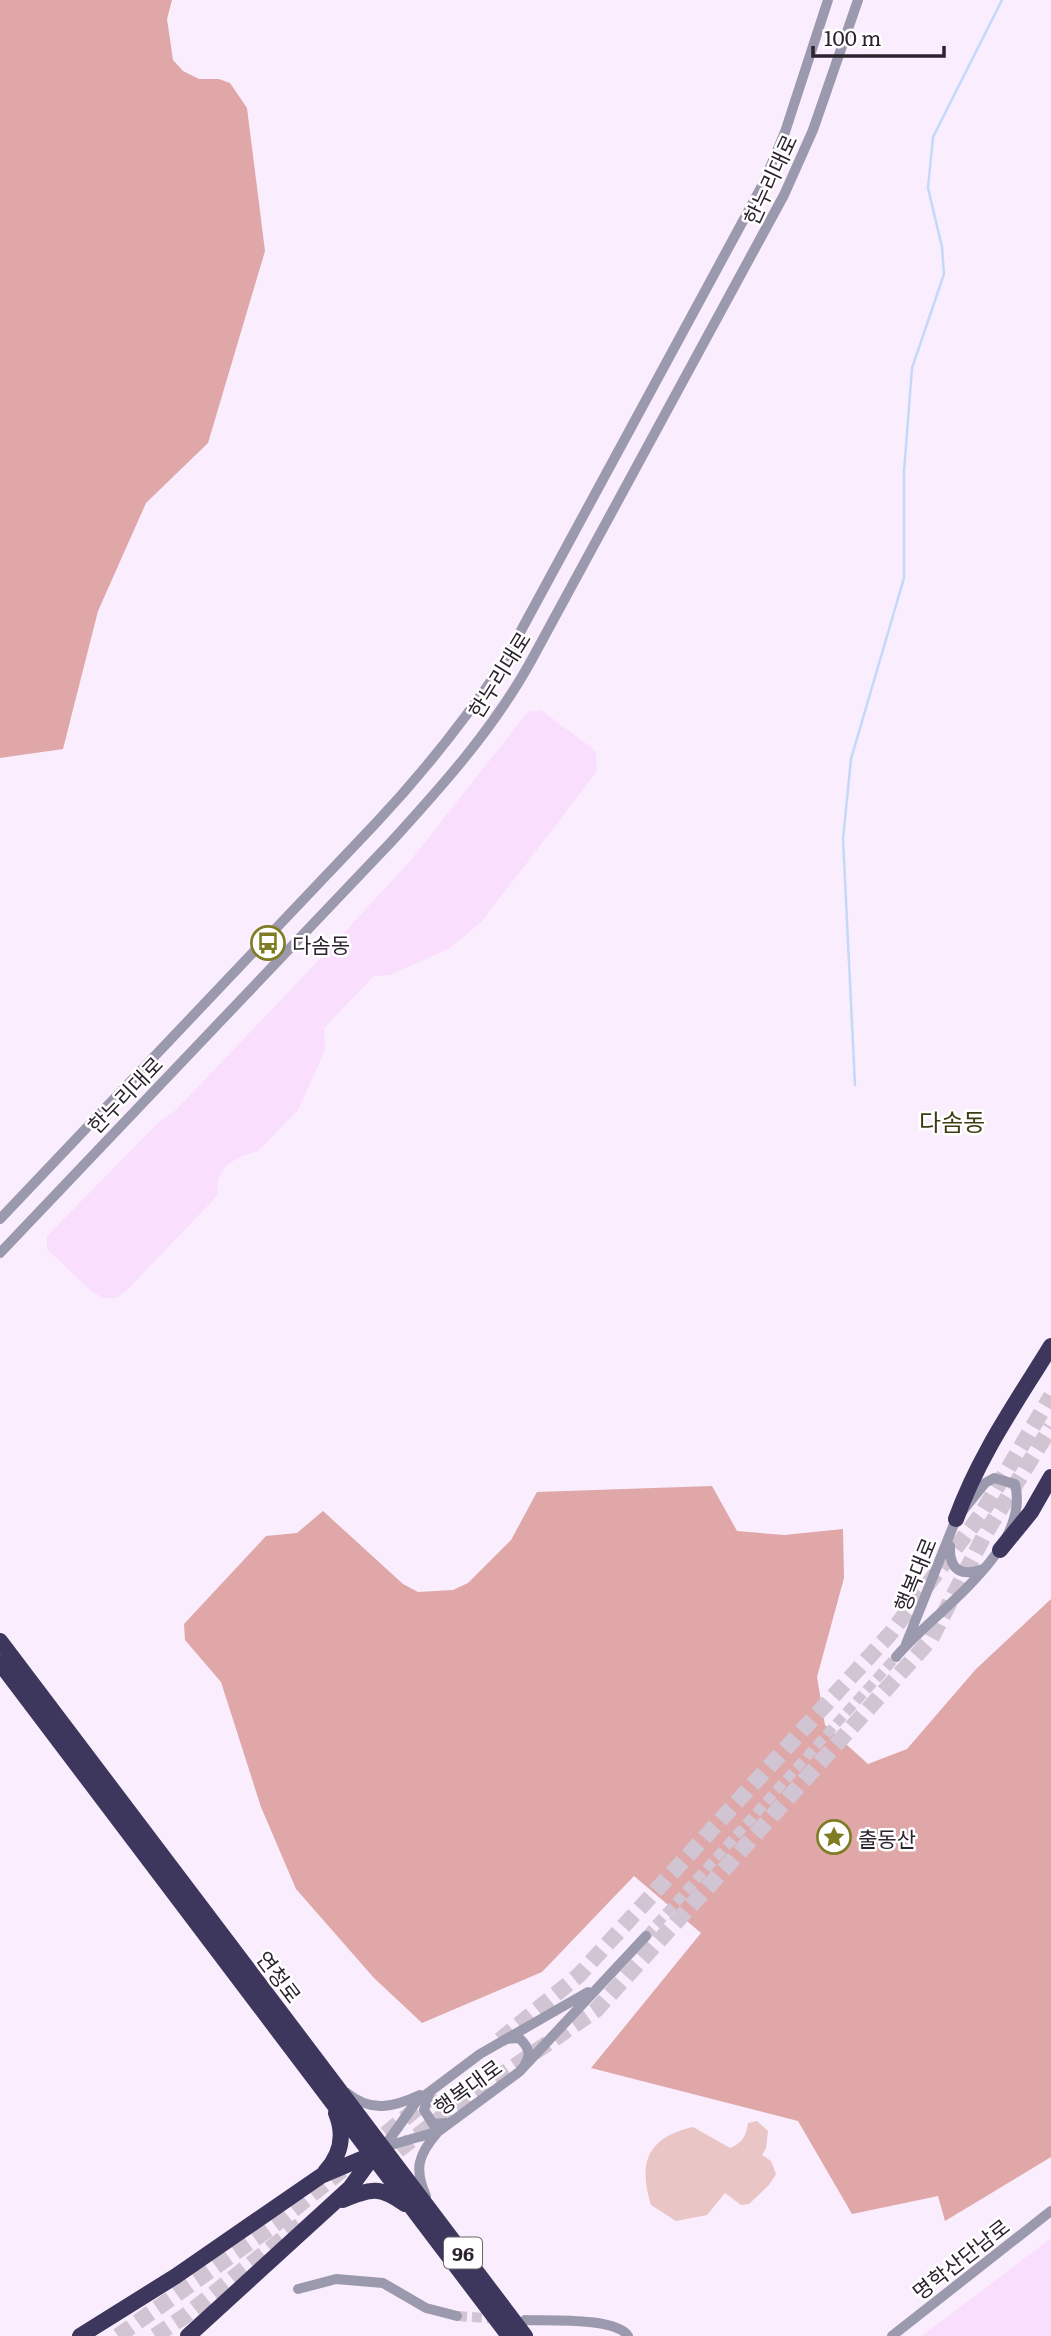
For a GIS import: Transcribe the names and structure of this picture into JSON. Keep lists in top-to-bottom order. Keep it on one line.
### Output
{"streets":{"highway":["연청로","96"],"street":["한누리대로","행복대로","명학산단남로"]},"crossings":[["행복대로","연청로"]],"districts":["다솜동"],"places":{"bus stop":["다솜동"],"place":["출동산"]},"scale_bar":"100 m"}
